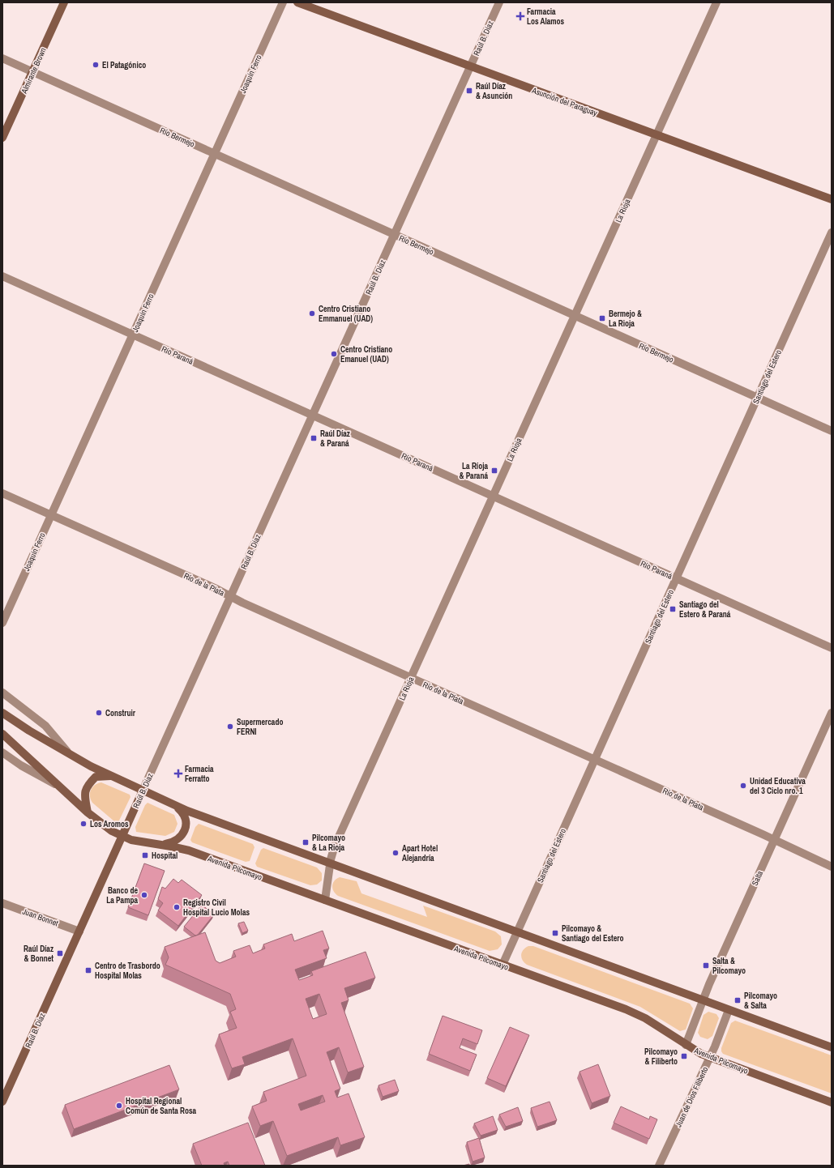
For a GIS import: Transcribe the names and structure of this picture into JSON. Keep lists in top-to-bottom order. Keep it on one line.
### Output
{"streets":{"main road":["Raúl B. Díaz","Almirante Brown","Asunción del Paraguay","Avenida Pilcomayo"],"street":["Joaquín Ferro","Río Bermejo","La Rioja","Río Paraná","Santiago del Estero","Río de la Plata","Salta","Juan Bonnet","Juan de Dios Filiberto"]},"crossings":[["Raúl B. Díaz","Asunción del Paraguay"],["Raúl B. Díaz","Río Bermejo"],["Raúl B. Díaz","Río Paraná"],["Raúl B. Díaz","Río de la Plata"],["Raúl B. Díaz","Avenida Pilcomayo"],["Raúl B. Díaz","Juan Bonnet"],["Almirante Brown","Río Bermejo"],["Joaquín Ferro","Río Bermejo"],["Joaquín Ferro","Río Paraná"],["Joaquín Ferro","Río de la Plata"],["Asunción del Paraguay","La Rioja"],["Río Bermejo","La Rioja"],["Río Bermejo","Santiago del Estero"],["La Rioja","Río Paraná"],["La Rioja","Río de la Plata"],["La Rioja","Avenida Pilcomayo"],["Río Paraná","Santiago del Estero"],["Santiago del Estero","Río de la Plata"],["Santiago del Estero","Avenida Pilcomayo"],["Río de la Plata","Salta"],["Avenida Pilcomayo","Salta"],["Avenida Pilcomayo","Juan de Dios Filiberto"]],"places":{"health":["Farmacia Los Alamos","Farmacia Ferratto"],"other":["El Patagónico","Centro Cristiano Emmanuel (UAD)","Centro Cristiano Emanuel (UAD)","Construir","Supermercado FERNI","Unidad Educativa del 3 Ciclo nro. 1","Los Aromos","Apart Hotel Alejandría","Banco de La Pampa","Registro Civil Hospital Lucio Molas","Hospital Regional Común de Santa Rosa"],"transit":["Raúl Díaz & Asunción","Bermejo & La Rioja","Raúl Díaz & Paraná","La Ríoja & Paraná","Santiago del Estero & Paraná","Pilcomayo & La Rioja","Hospital","Pilcomayo & Santiago del Estero","Raúl Díaz & Bonnet","Salta & Pilcomayo","Centro de Trasbordo Hospital Molas","Pilcomayo & Salta","Pilcomayo & Filiberto"]}}
